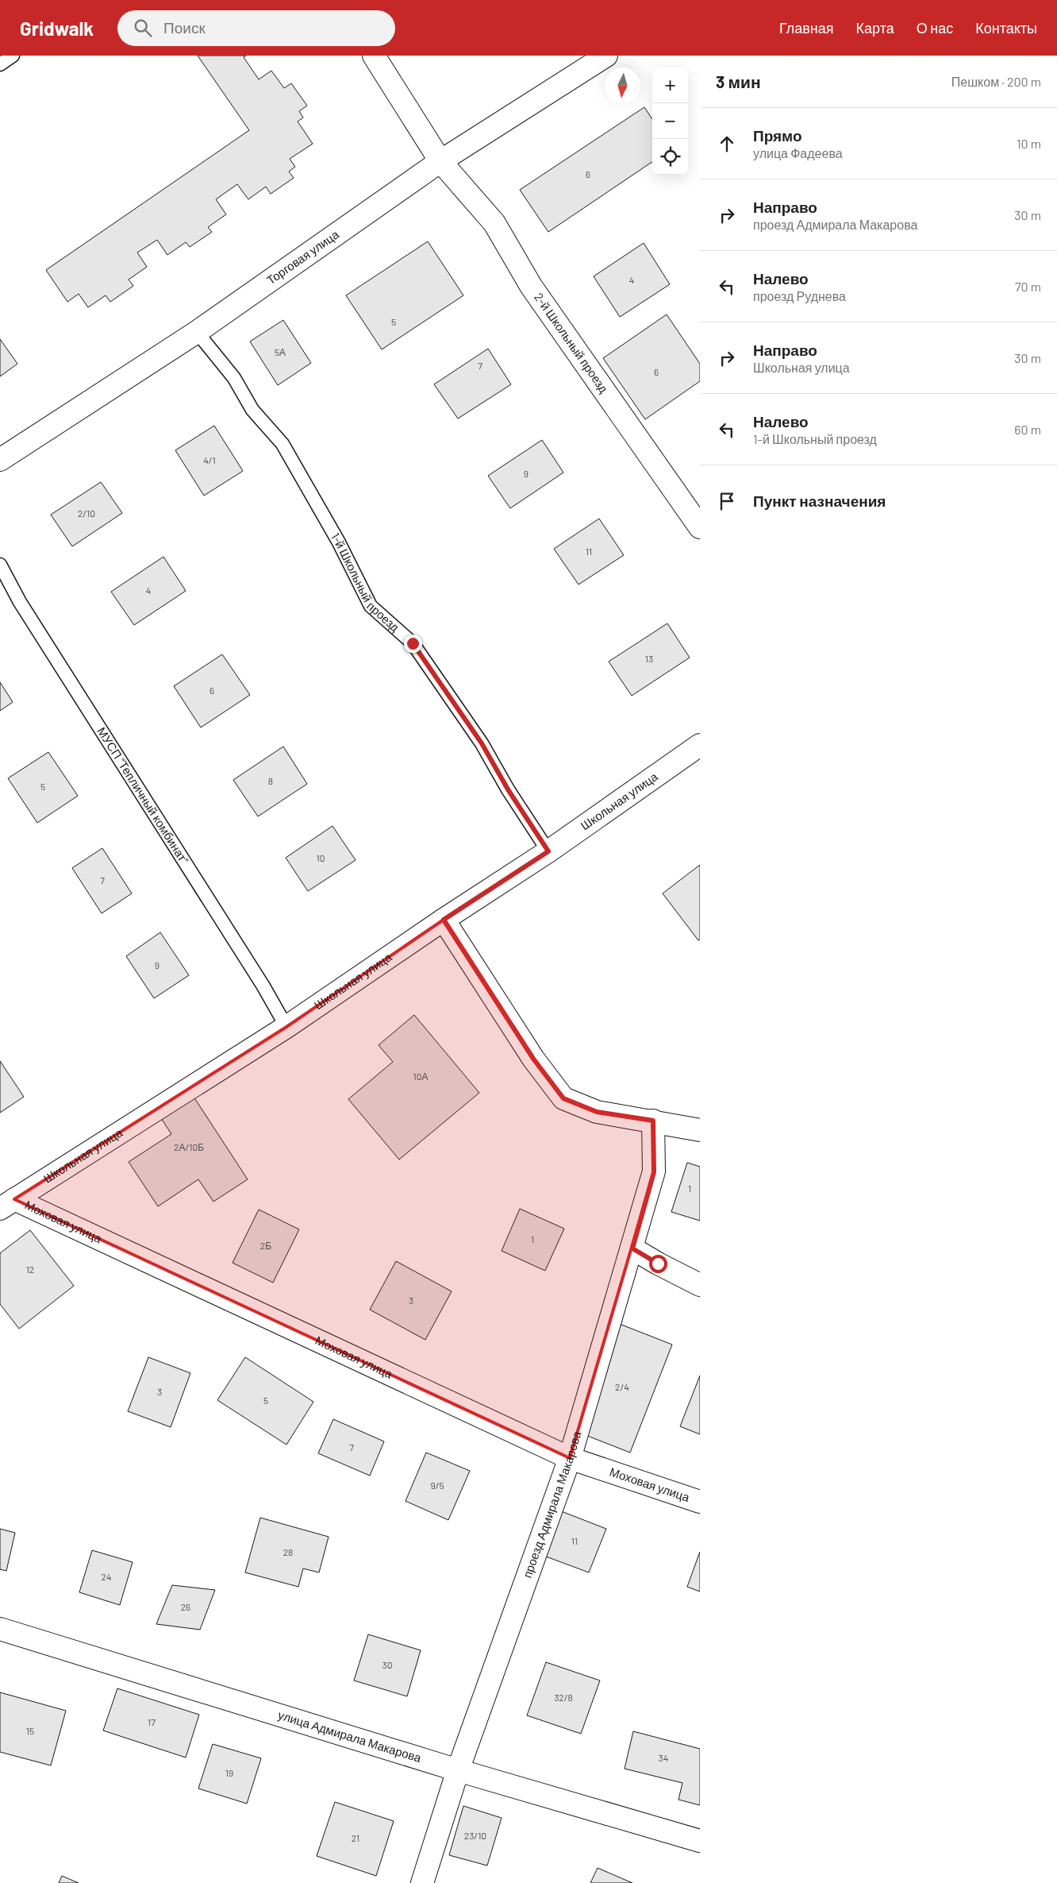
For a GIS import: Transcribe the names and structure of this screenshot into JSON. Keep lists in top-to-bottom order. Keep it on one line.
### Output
{"streets":{"street":["Торговая улица","2-й Школьный проезд","Школьная улица","Моховая улица","проезд Адмирала Макарова","улица Адмирала Макарова"],"lane":["1-й Школьный проезд","МУСП \"Тепличный комбинат\""]},"crossings":[["Торговая улица","2-й Школьный проезд"],["Торговая улица","1-й Школьный проезд"],["1-й Школьный проезд","Школьная улица"],["МУСП \"Тепличный комбинат\"","Школьная улица"],["Школьная улица","Моховая улица"],["Моховая улица","проезд Адмирала Макарова"],["проезд Адмирала Макарова","улица Адмирала Макарова"]],"house_numbers":["6","4","5","5А","7","6","4/1","9","2/10","11","4","13","6","8","5","10","7","9","10А","2А/10Б","1","1","2Б","12","3","2/4","3","5","7","9/5","11","28","24","26","30","32/8","17","15","34","19","23/10","21"],"north":"bottom","page":{"header":"Gridwalk","search":"Поиск","nav":["Главная","Карта","О нас","Контакты"],"heading":["3 мин","Пешком · 200 m"],"map_buttons":["+","−"],"list":[["Прямо","улица Фадеева","10 m"],["Направо","проезд Адмирала Макарова","30 m"],["Налево","проезд Руднева","70 m"],["Направо","Школьная улица","30 m"],["Налево","1-й Школьный проезд","60 m"],"Пункт назначения"]}}
